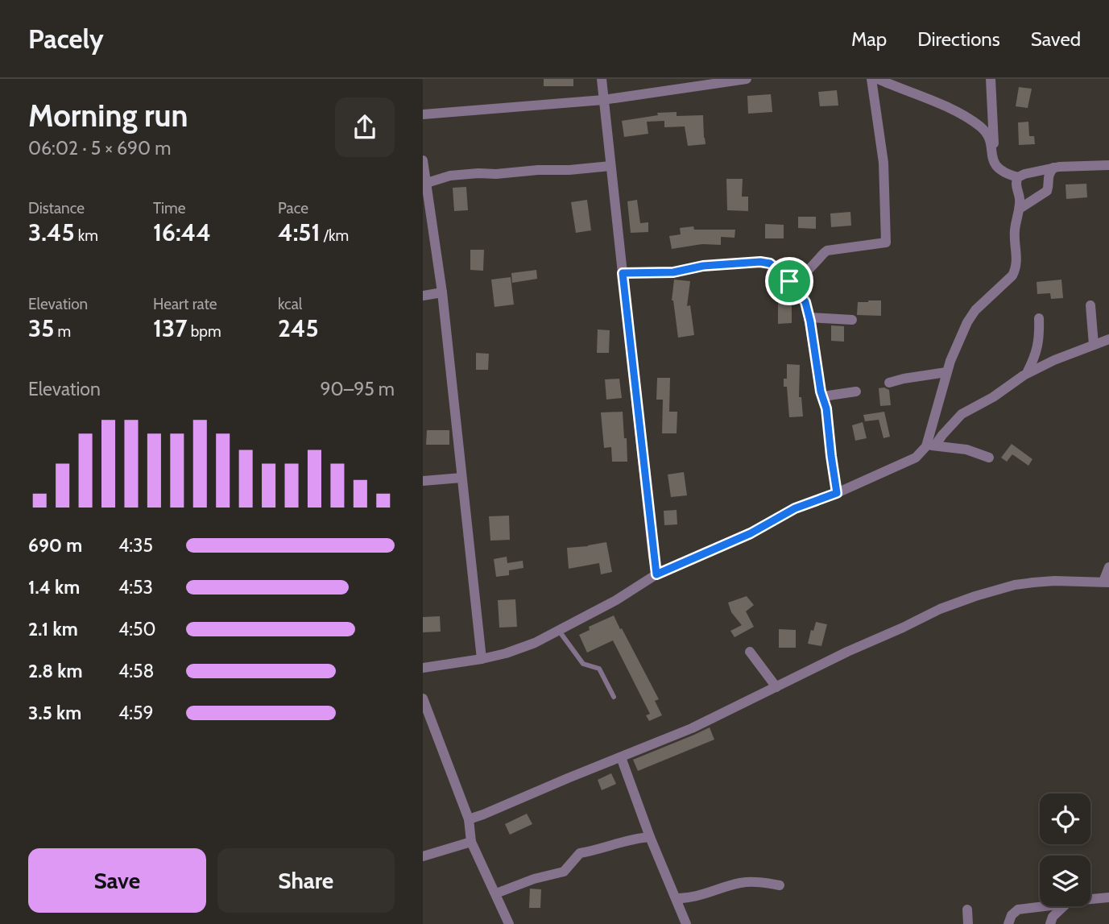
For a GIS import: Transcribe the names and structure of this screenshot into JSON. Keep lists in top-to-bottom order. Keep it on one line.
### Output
{"page":{"header":"Pacely","nav":["Map","Directions","Saved"],"heading":["Morning run","06:02 · 5 × 690 m"],"stats":[["Distance","3.45 km"],["Time","16:44"],["Pace","4:51 /km"],["Elevation","35 m"],["Heart rate","137 bpm"],["kcal","245"]],"chart":["Elevation","90–95 m"],"list":[{"name":"690 m","note":"4:35"},{"name":"1.4 km","note":"4:53"},{"name":"2.1 km","note":"4:50"},{"name":"2.8 km","note":"4:58"},{"name":"3.5 km","note":"4:59"}],"buttons":["Save","Share"]}}
